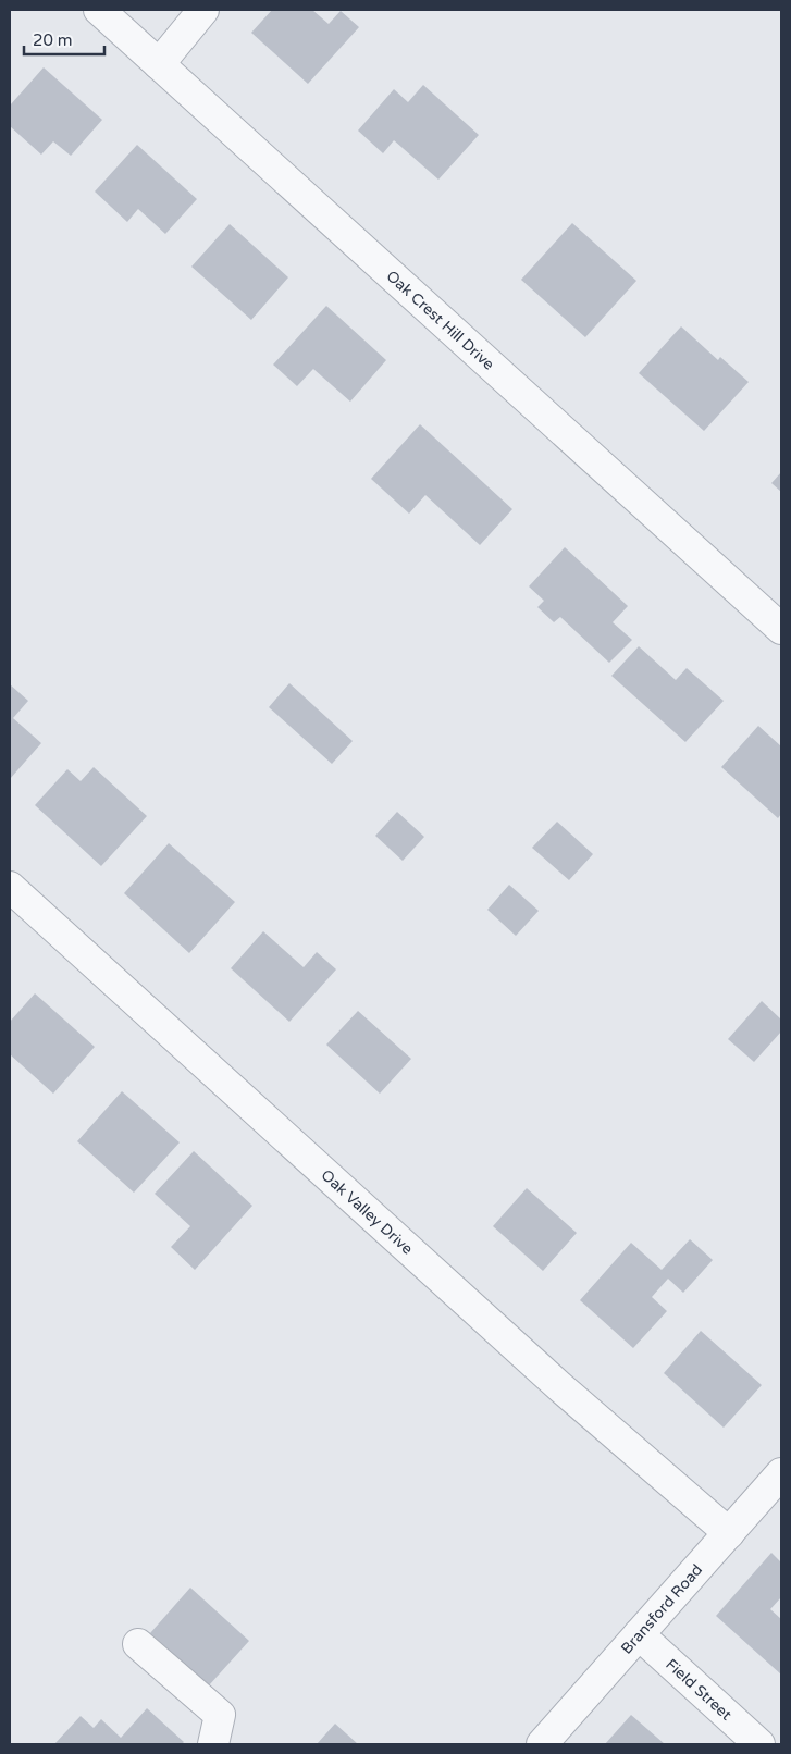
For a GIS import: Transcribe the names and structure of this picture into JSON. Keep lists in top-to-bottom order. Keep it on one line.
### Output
{"streets":{"street":["Oak Crest Hill Drive","Oak Valley Drive","Bransford Road","Field Street"]},"crossings":[["Oak Valley Drive","Bransford Road"],["Bransford Road","Field Street"]],"scale_bar":"20 m"}
